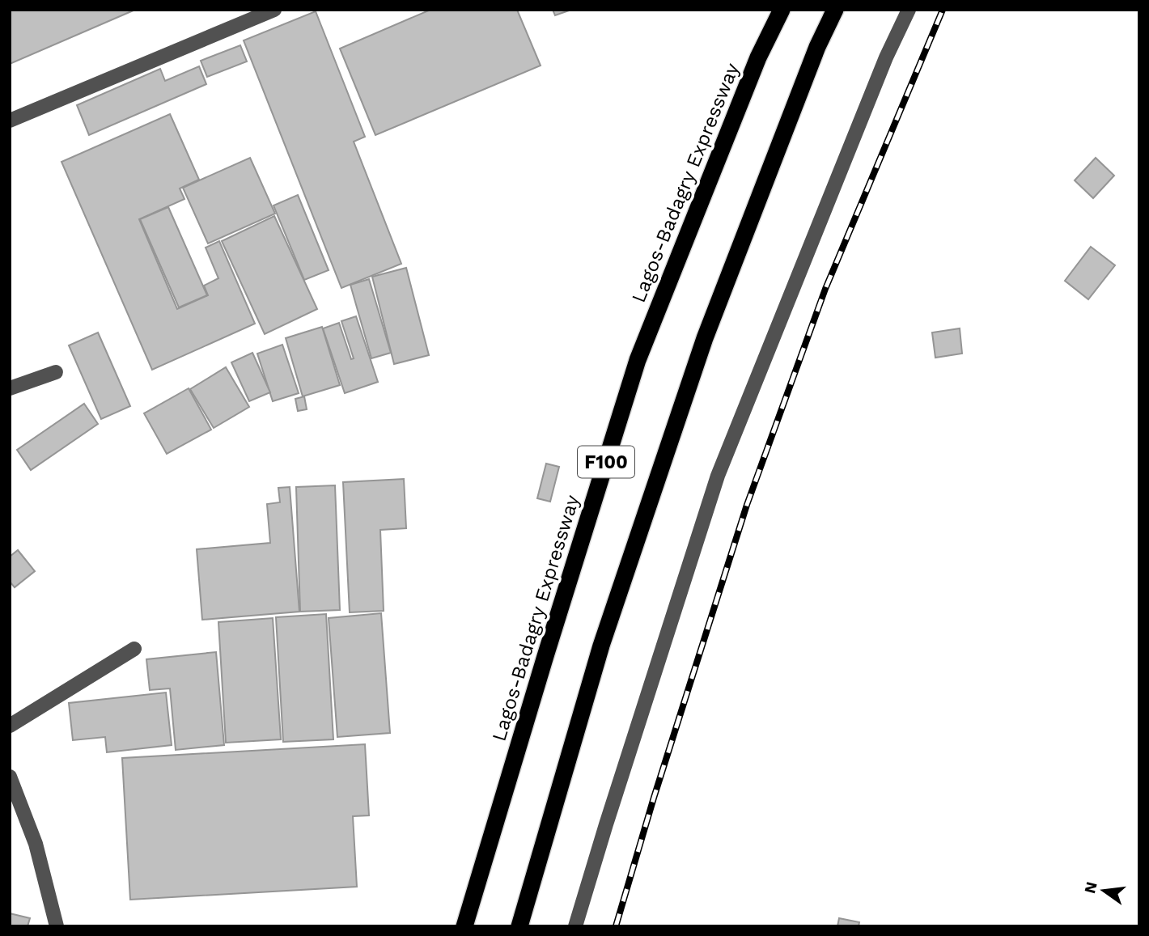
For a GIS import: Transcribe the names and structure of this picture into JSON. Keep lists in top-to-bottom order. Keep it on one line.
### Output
{"streets":{"highway":["Lagos-Badagry Expressway","F100"]},"north":"left"}
